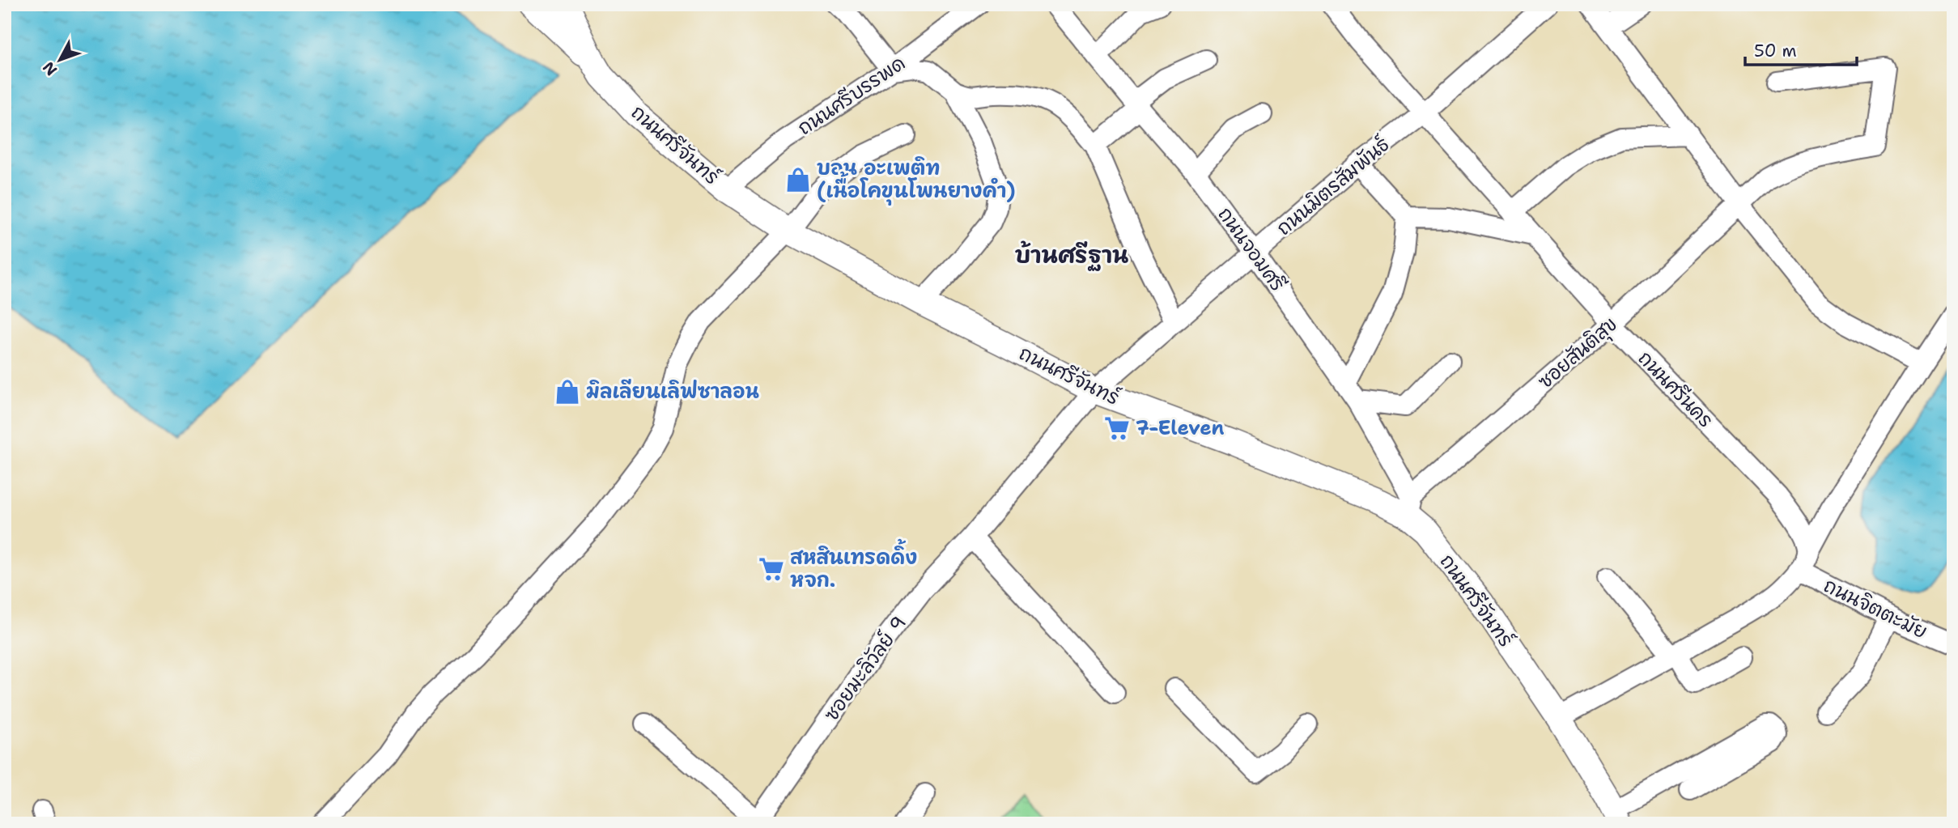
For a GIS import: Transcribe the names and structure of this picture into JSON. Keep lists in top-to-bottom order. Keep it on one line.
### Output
{"streets":{"main road":["ถนนศรีจันทร์"],"street":["ถนนศรีบรรพด","ถนนมิตรสัมพันธ์","ถนนจอมศรี","ซอยสันติสุข","ถนนศรีนคร","ถนนจิตตะมัย","ซอยมะลิวัลย์ 9"]},"crossings":[["ถนนศรีบรรพด","ถนนศรีจันทร์"],["ถนนศรีจันทร์","ถนนมิตรสัมพันธ์"],["ถนนศรีจันทร์","ถนนจอมศรี"],["ถนนศรีจันทร์","ซอยสันติสุข"],["ถนนศรีจันทร์","ซอยมะลิวัลย์ 9"],["ถนนมิตรสัมพันธ์","ถนนจอมศรี"],["ถนนมิตรสัมพันธ์","ถนนศรีนคร"],["ถนนมิตรสัมพันธ์","ซอยมะลิวัลย์ 9"],["ถนนจอมศรี","ซอยสันติสุข"],["ซอยสันติสุข","ถนนศรีนคร"]],"districts":["บ้านศรีฐาน"],"places":{"shop":["บอน อะเพติท (เนื้อโคขุนโพนยางคำ)","มิลเลียนเลิฟซาลอน"],"supermarket":["7-Eleven","สหสินเทรดดิ้ง หจก."]},"scale_bar":"50 m","north":"bottom left"}
